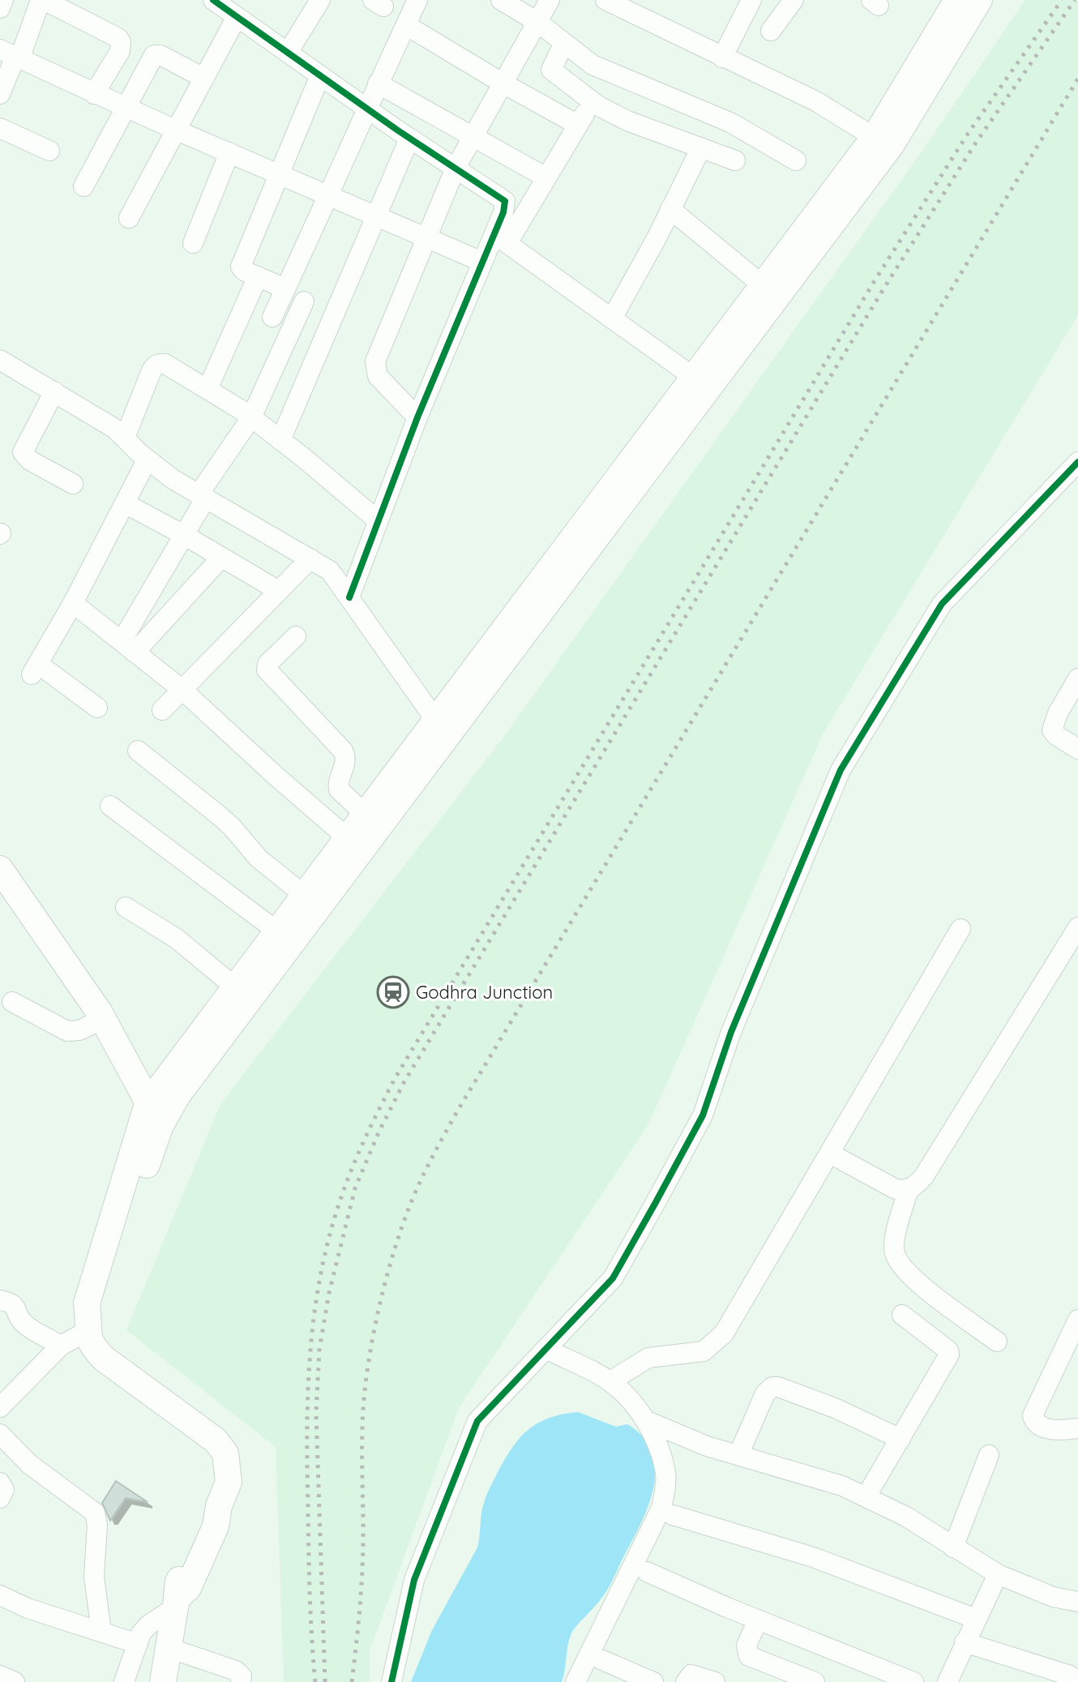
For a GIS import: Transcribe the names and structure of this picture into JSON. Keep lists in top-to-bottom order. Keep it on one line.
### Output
{"places":{"station":["Godhra Junction"]}}
